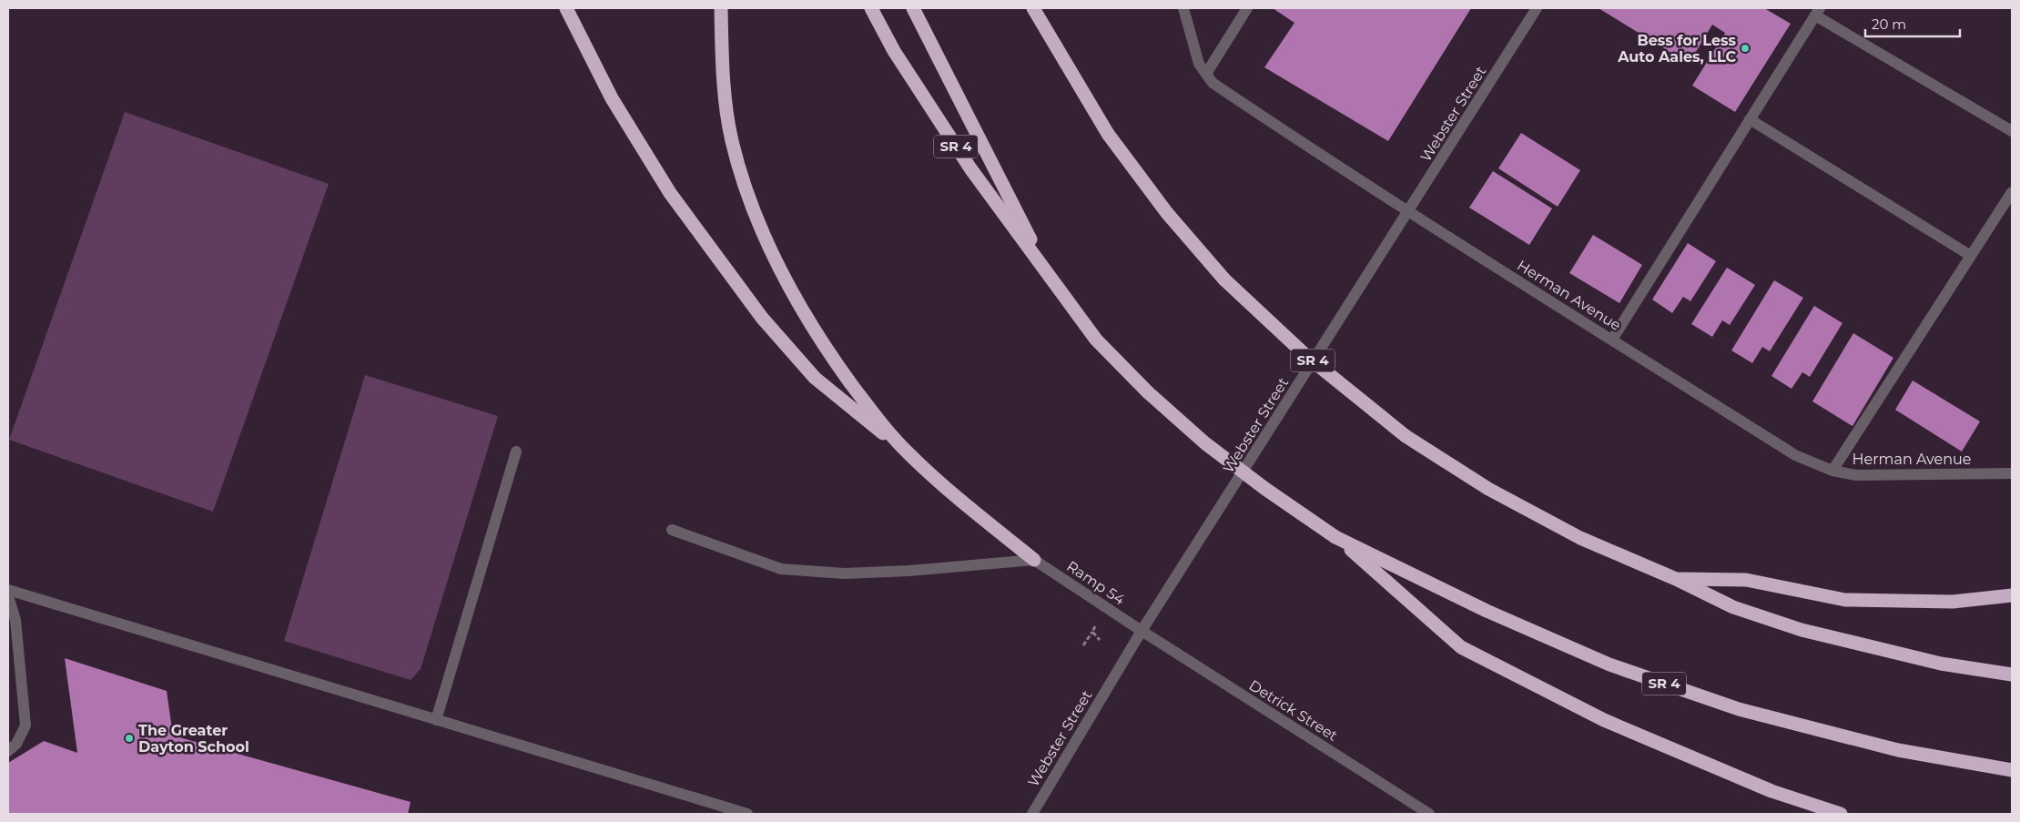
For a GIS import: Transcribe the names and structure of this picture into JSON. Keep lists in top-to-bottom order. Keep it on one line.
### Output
{"streets":{"highway":["SR 4"],"street":["Webster Street","Herman Avenue","Ramp 54","Detrick Street"]},"crossings":[["Webster Street","Herman Avenue"],["Webster Street","Ramp 54"],["Webster Street","Detrick Street"],["Ramp 54","Detrick Street"]],"places":["Bess for Less Auto Aales, LLC","The Greater Dayton School"],"scale_bar":"20 m"}
